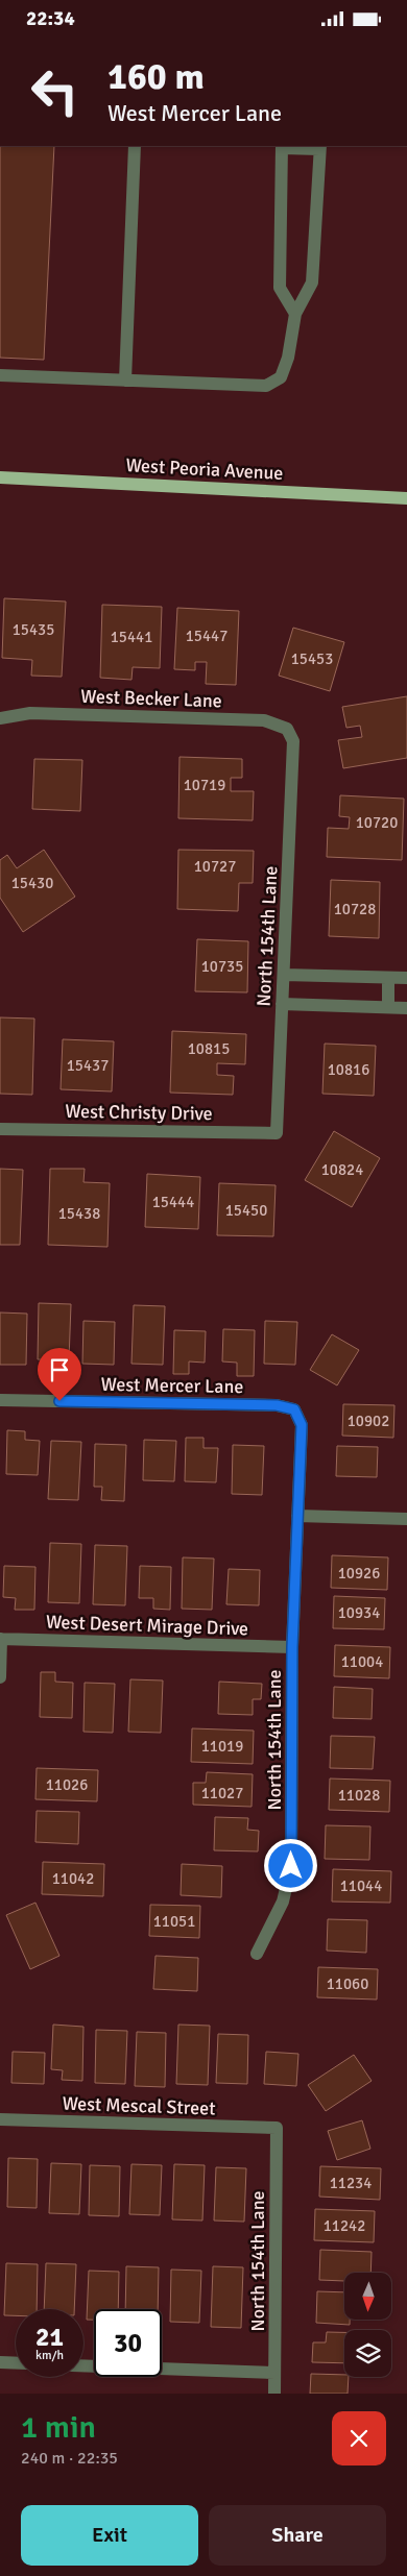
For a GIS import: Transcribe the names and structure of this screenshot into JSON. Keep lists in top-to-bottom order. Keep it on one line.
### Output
{"streets":{"main road":["West Peoria Avenue"],"street":["West Becker Lane","North 154th Lane","West Christy Drive","West Mercer Lane","West Desert Mirage Drive","West Mescal Street"]},"crossings":[["West Becker Lane","North 154th Lane"],["North 154th Lane","West Christy Drive"],["North 154th Lane","West Mercer Lane"],["North 154th Lane","West Desert Mirage Drive"],["North 154th Lane","West Mescal Street"]],"house_numbers":["15435","15447","15441","15453","10719","10720","10727","15430","10728","10735","10815","15437","10816","10824","15444","15450","15438","10902","10926","10934","11004","11019","11026","11027","11028","11042","11044","11051","11060","11234","11242"],"north":"bottom","page":{"status":"22:34","turn":["160 m","West Mercer Lane"],"speed":"21 km/h","limit":"30","heading":["1 min","240 m · 22:35"],"buttons":["Exit","Share"]}}
